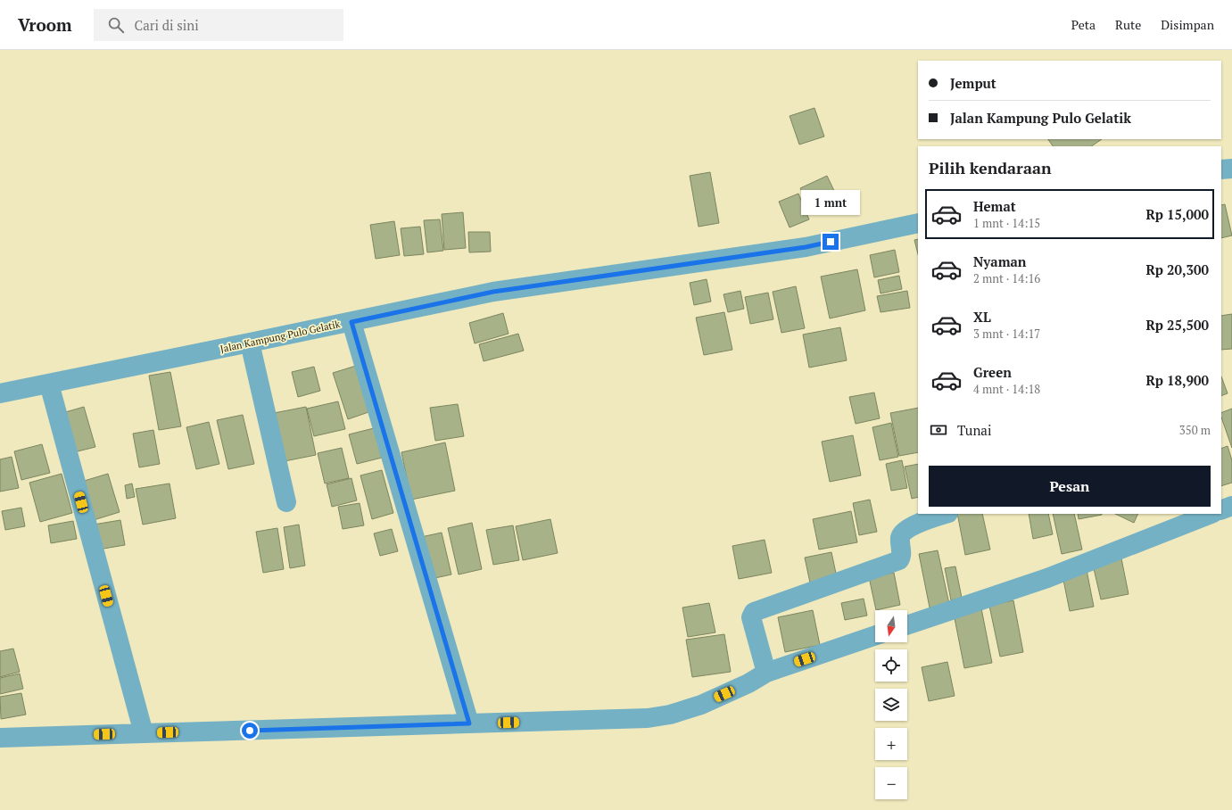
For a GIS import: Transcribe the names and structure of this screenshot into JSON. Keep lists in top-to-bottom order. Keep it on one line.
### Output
{"streets":{"street":["Jalan Kampung Pulo Gelatik"]},"north":"bottom","page":{"header":"Vroom","search":"Cari di sini","nav":["Peta","Rute","Disimpan"],"banner":["Jemput","Jalan Kampung Pulo Gelatik"],"heading":"Pilih kendaraan","list":[{"name":"Hemat","note":"1 mnt · 14:15","value":"Rp 15,000"},{"name":"Nyaman","note":"2 mnt · 14:16","value":"Rp 20,300"},{"name":"XL","note":"3 mnt · 14:17","value":"Rp 25,500"},{"name":"Green","note":"4 mnt · 14:18","value":"Rp 18,900"}],"bubble":"1 mnt","pay":["Tunai","350 m"],"buttons":"Pesan","map_buttons":["+","−"]}}
